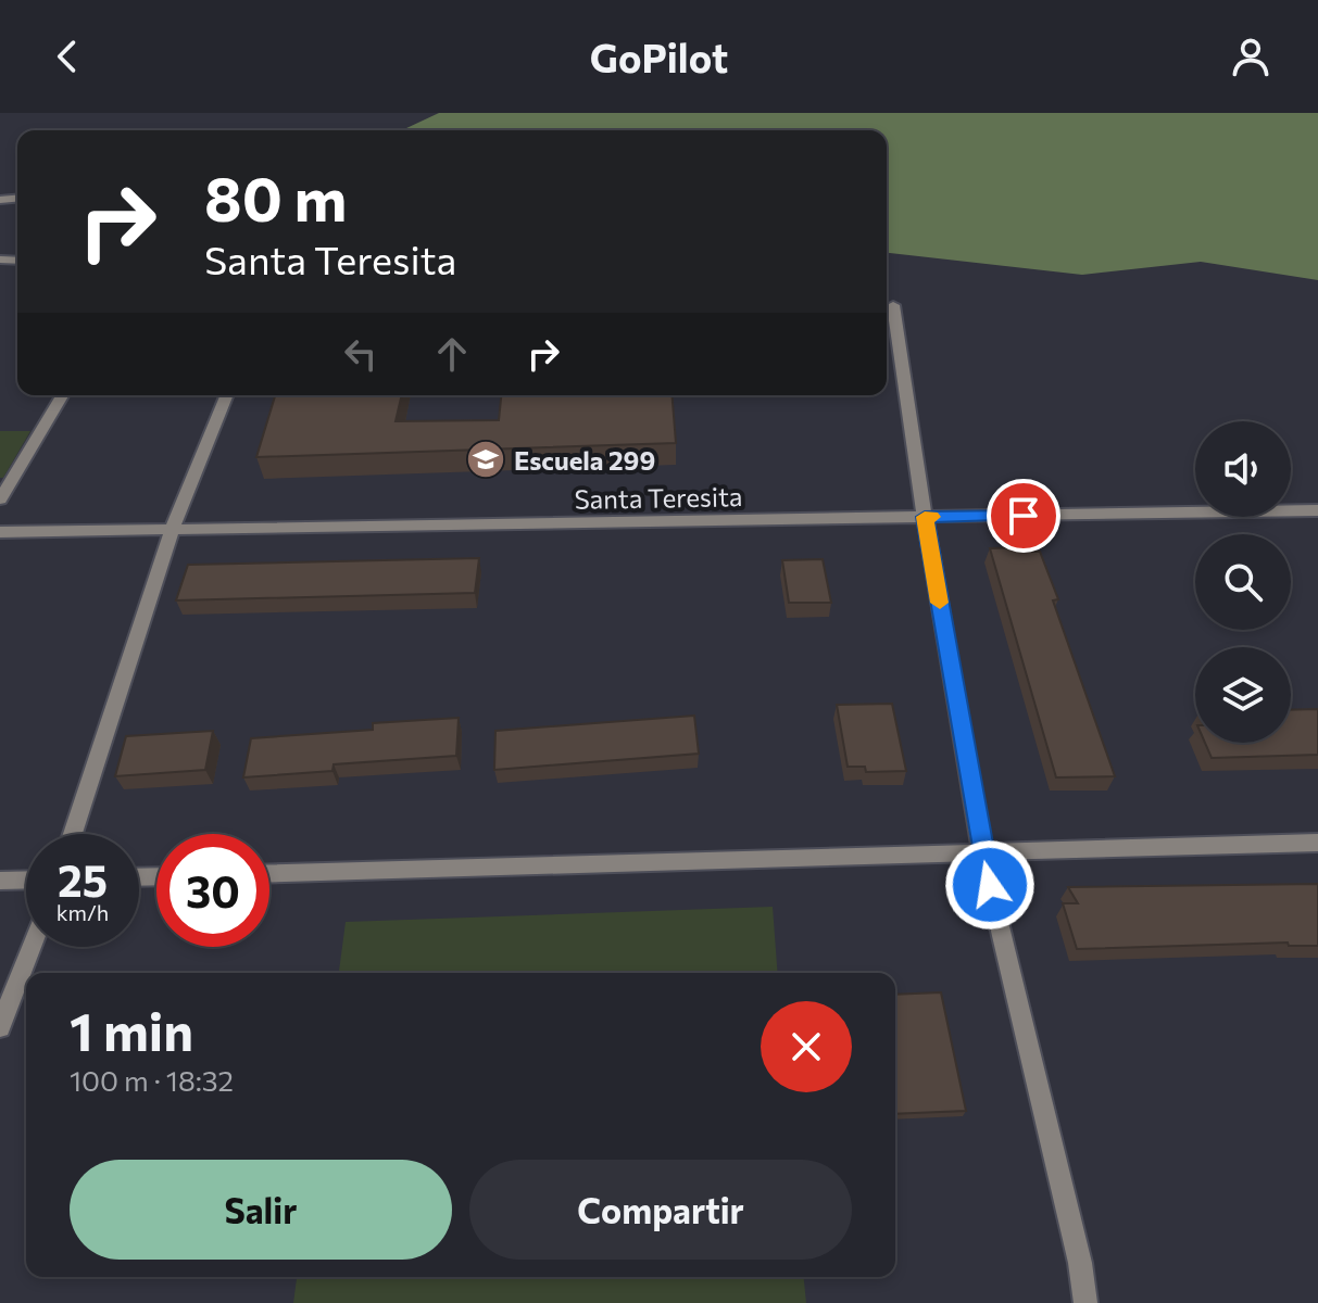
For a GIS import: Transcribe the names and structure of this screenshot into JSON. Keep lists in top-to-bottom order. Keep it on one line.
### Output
{"streets":{"street":["Santa Teresita"]},"places":{"school or university":["Escuela 299"]},"page":{"header":"GoPilot","turn":["80 m","Santa Teresita"],"speed":"25 km/h","limit":"30","heading":["1 min","100 m · 18:32"],"buttons":["Salir","Compartir"]}}
